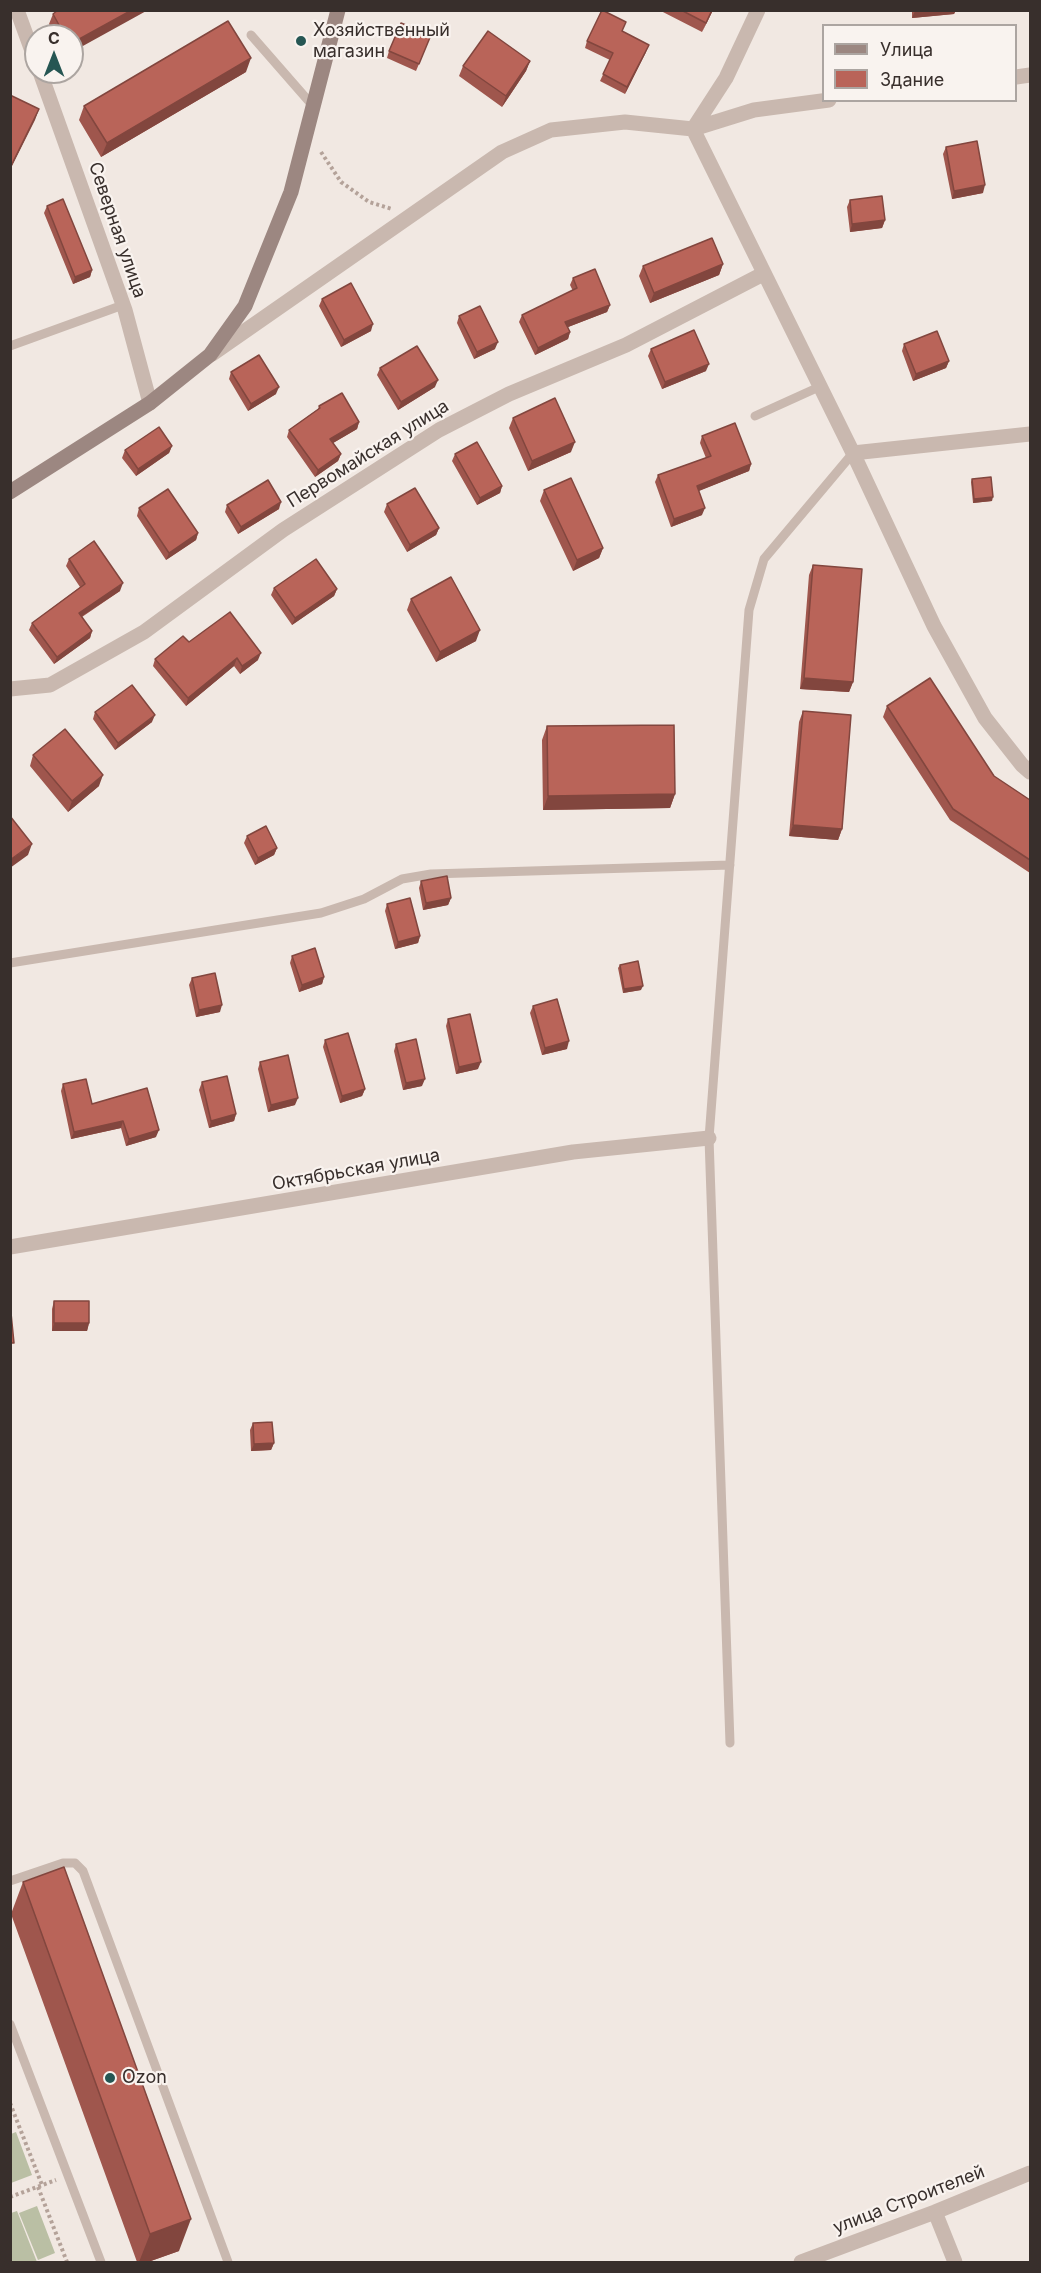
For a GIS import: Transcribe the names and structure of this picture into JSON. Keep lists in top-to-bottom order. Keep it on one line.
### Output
{"streets":{"street":["Северная улица","Первомайская улица","Октябрьская улица","улица Строителей"]},"places":["Хозяйственный магазин","Ozon"],"legend":["Улица","Здание"],"north":"top"}
